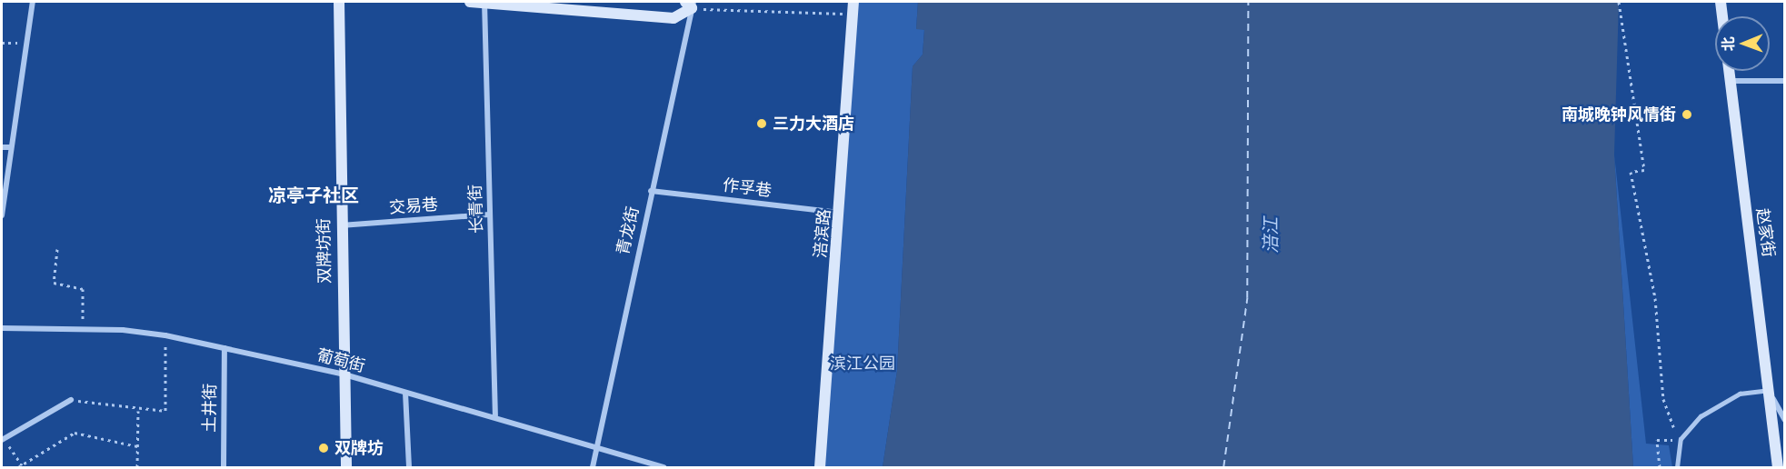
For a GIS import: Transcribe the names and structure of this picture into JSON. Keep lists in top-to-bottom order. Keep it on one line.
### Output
{"streets":{"street":["作孚巷","交易巷","长青街","青龙街","赵家街","涪滨路","双牌坊街","葡萄街","土井街"]},"crossings":[["作孚巷","青龙街"],["作孚巷","涪滨路"],["交易巷","长青街"],["交易巷","双牌坊街"],["长青街","葡萄街"],["青龙街","葡萄街"],["双牌坊街","葡萄街"],["葡萄街","土井街"]],"districts":["凉亭子社区"],"water":["涪江"],"parks":["滨江公园"],"places":["南城晚钟风情街","三力大酒店","双牌坊"],"north":"left"}
